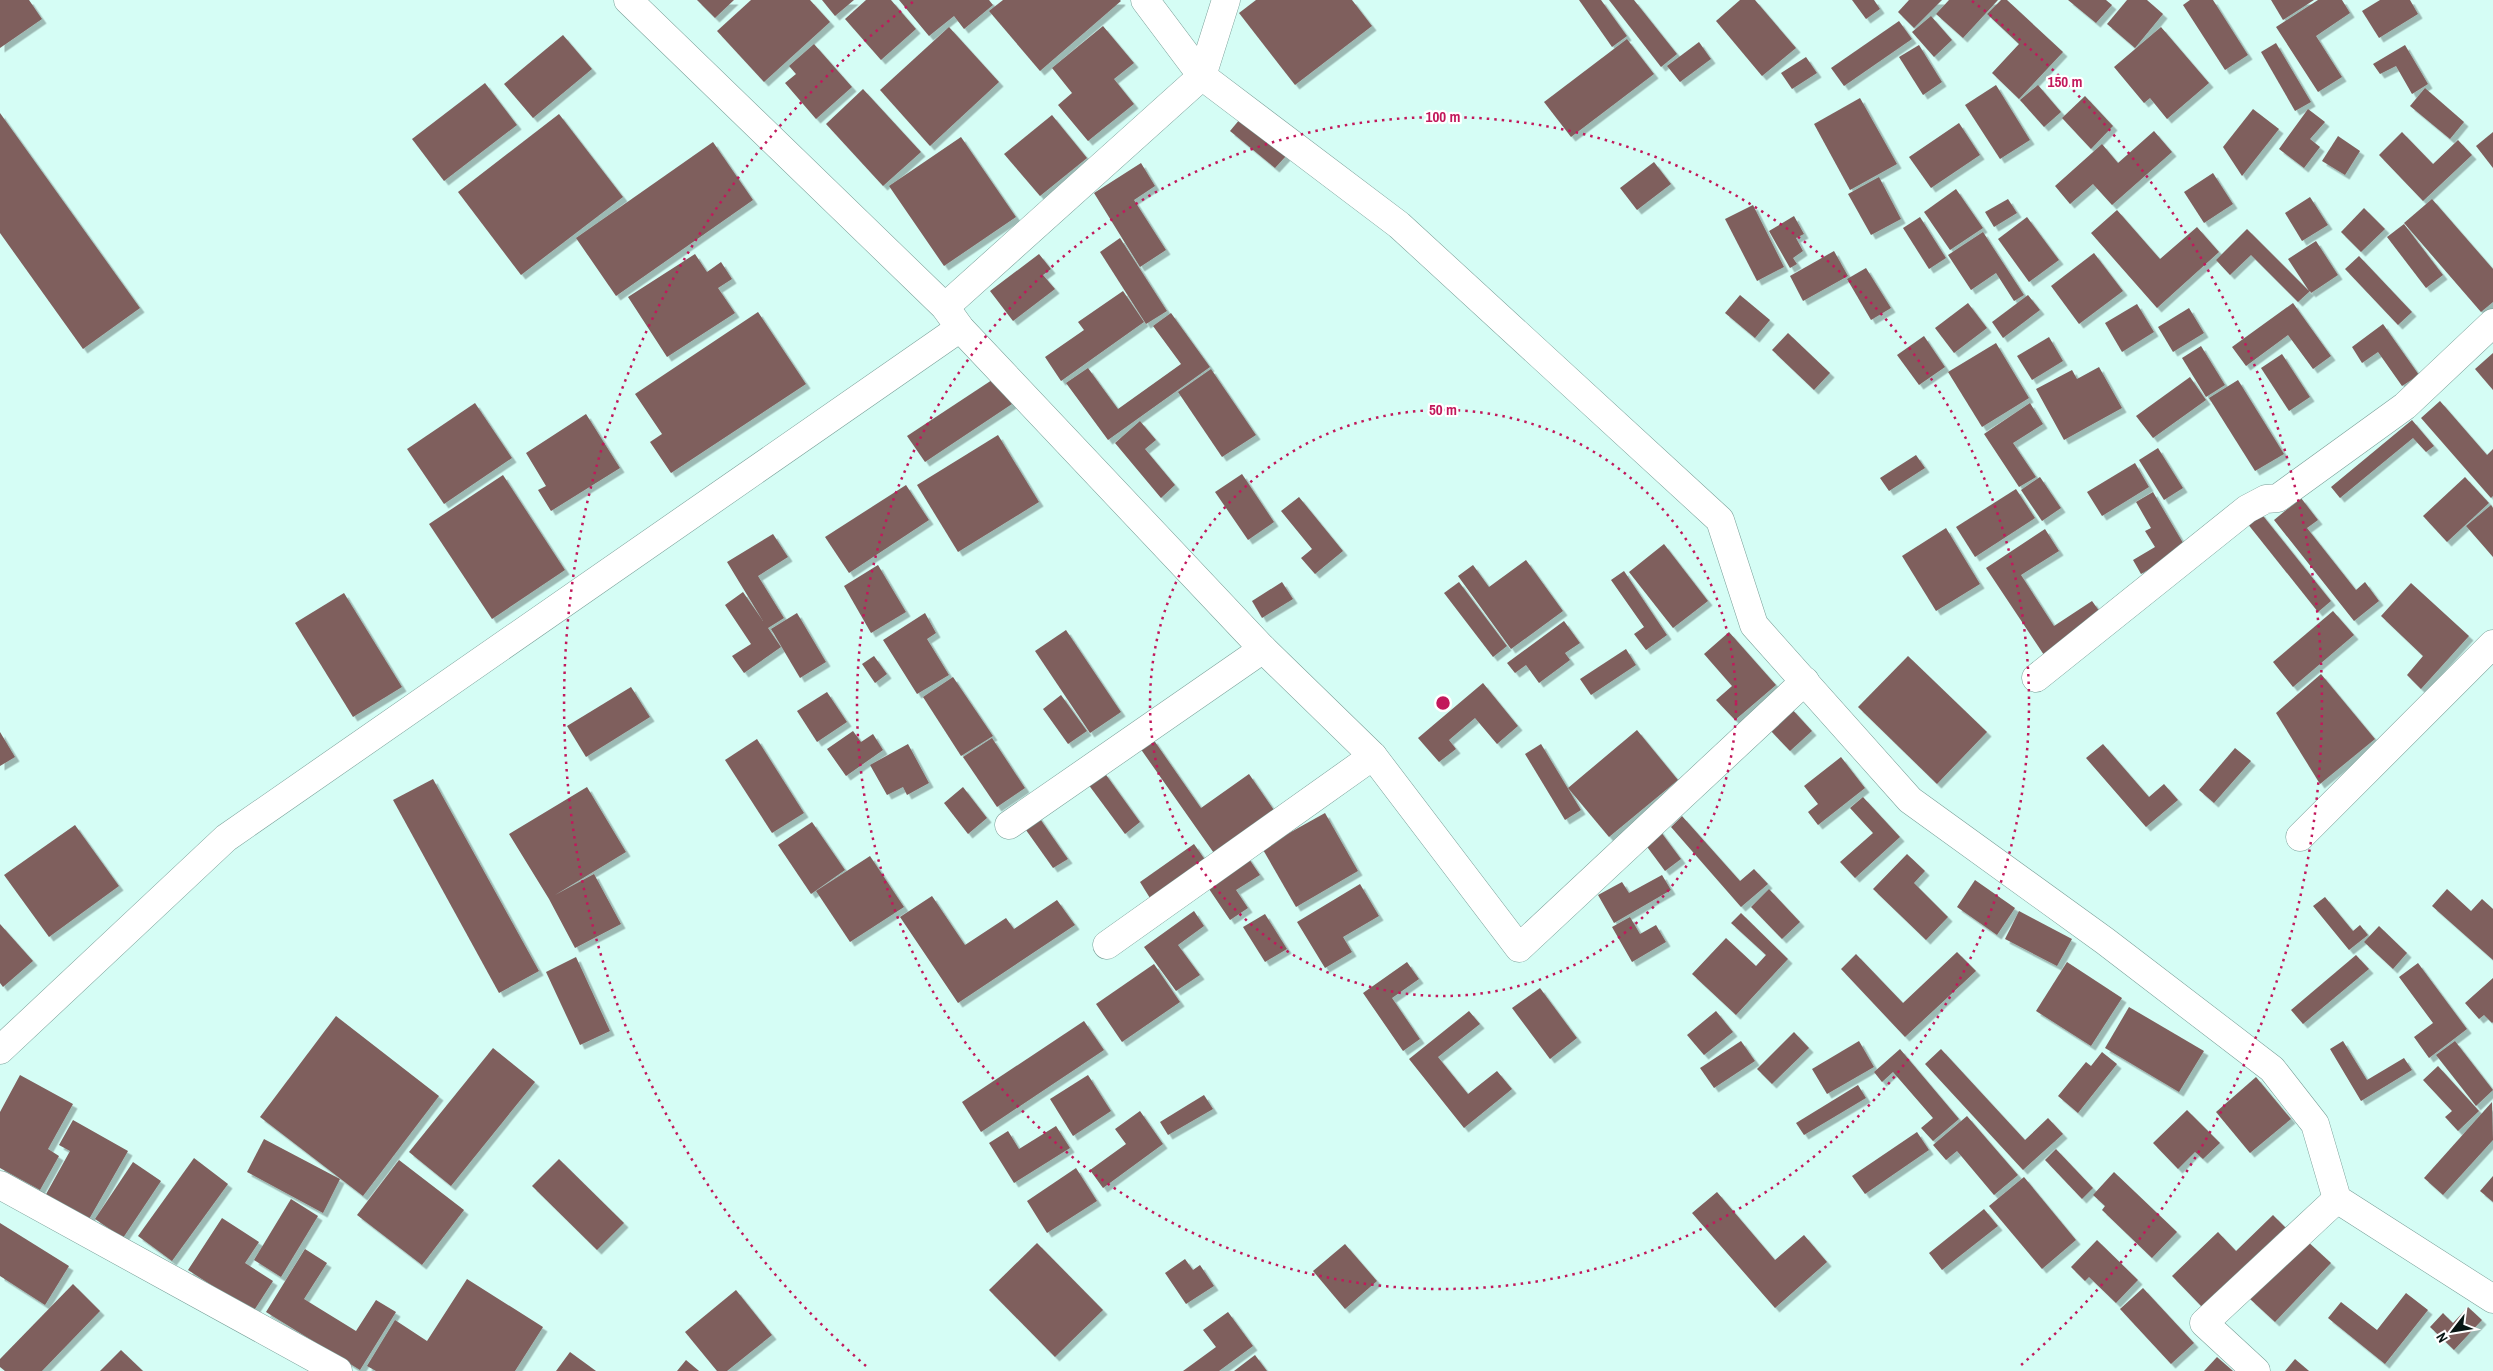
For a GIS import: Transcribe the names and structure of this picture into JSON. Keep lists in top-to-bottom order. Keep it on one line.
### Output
{"north":"bottom left","rings":["150 m","100 m","50 m"]}
